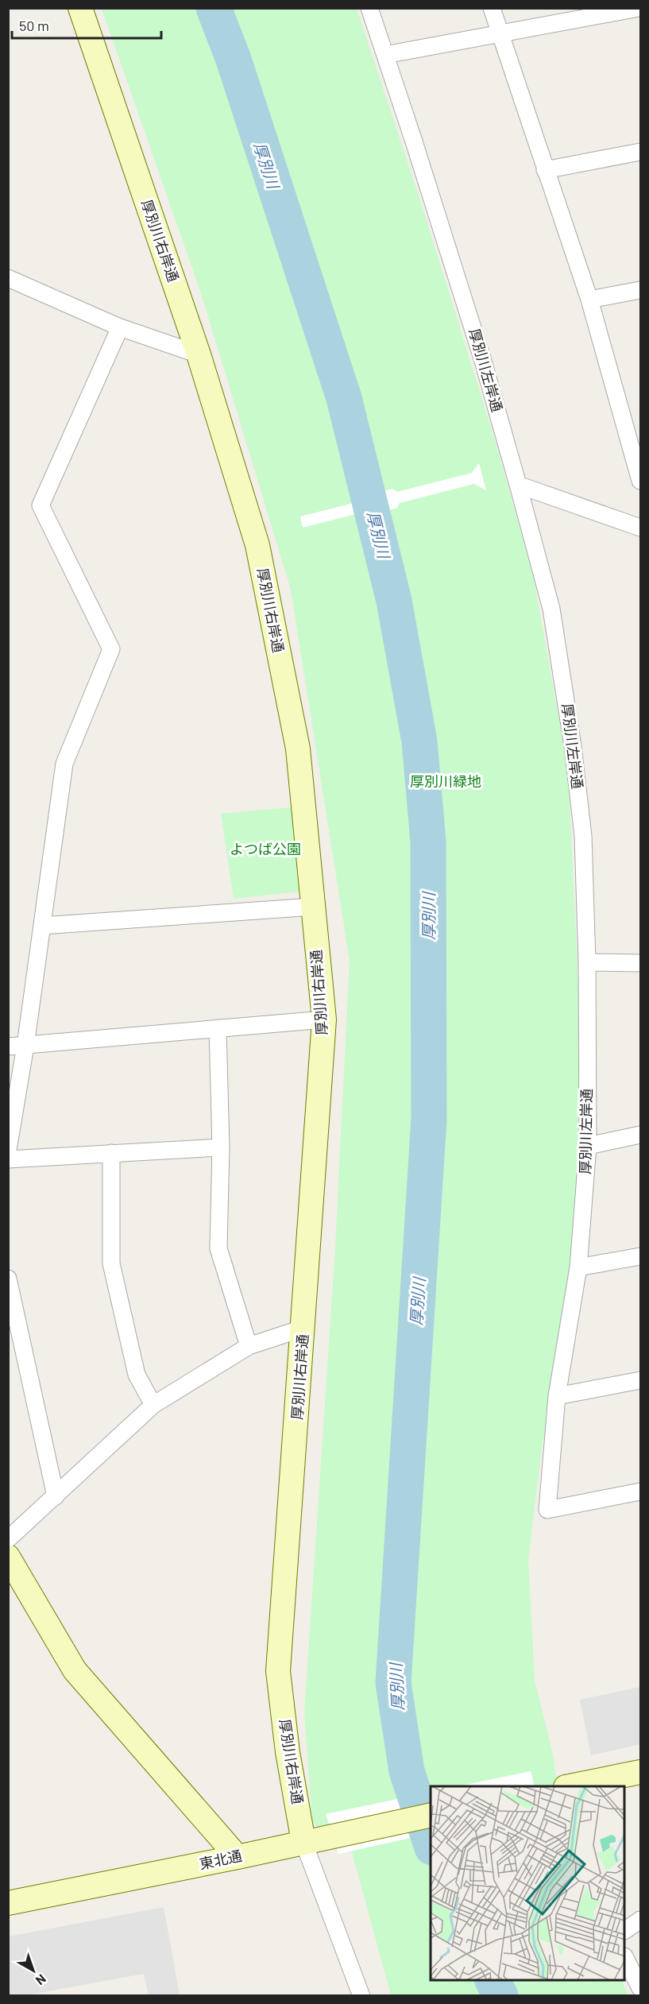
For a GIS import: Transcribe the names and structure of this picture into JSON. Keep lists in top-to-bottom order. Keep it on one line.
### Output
{"streets":{"street":["厚別川右岸通","厚別川左岸通","東北通"]},"crossings":[["厚別川右岸通","東北通"]],"water":["厚別川"],"parks":["厚別川緑地","よつば公園"],"scale_bar":"50 m","north":"bottom right"}
